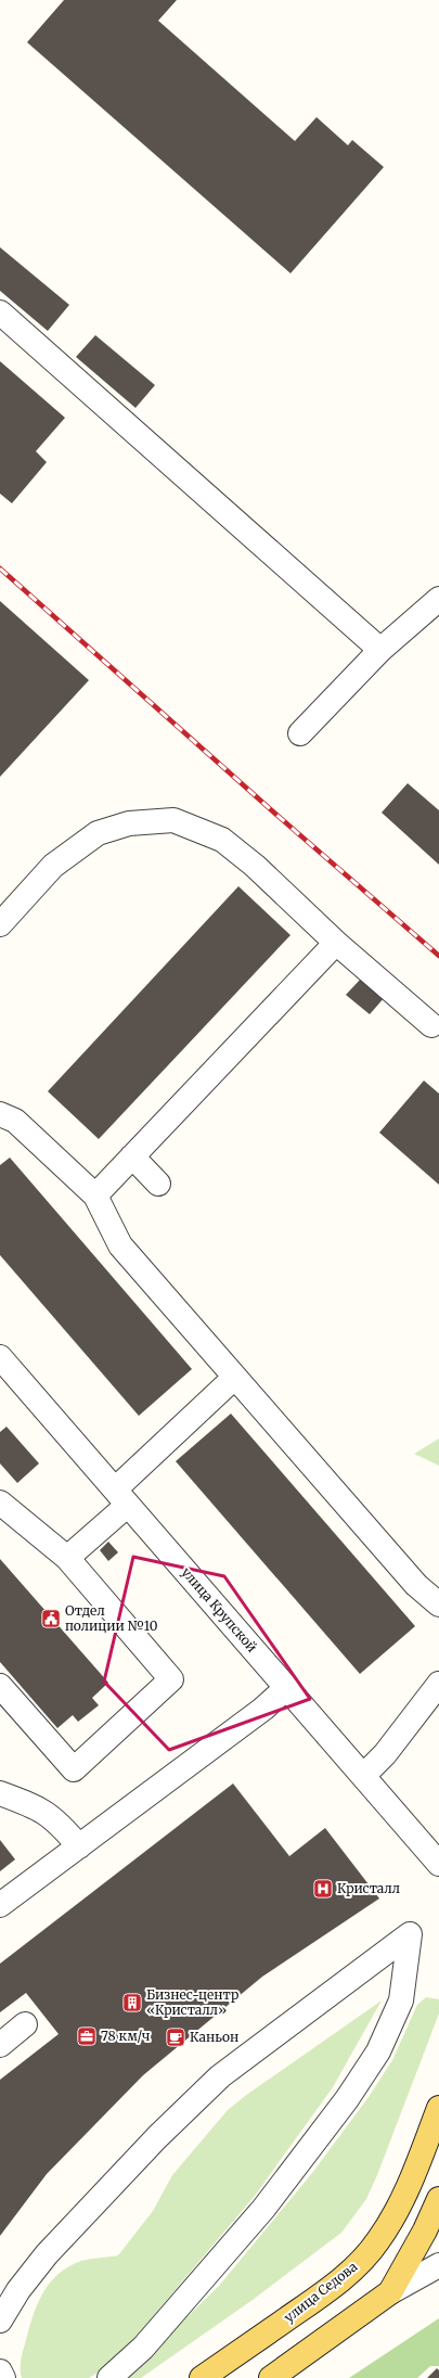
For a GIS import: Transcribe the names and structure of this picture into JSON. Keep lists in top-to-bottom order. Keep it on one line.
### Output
{"streets":{"main road":["улица Седова"],"street":["улица Крупской"]},"places":{"public building":["Отдел полиции №10"],"hospital":["Кристалл"],"building":["Бизнес-центр «Кристалл»"],"office":["78 км/ч"],"cafe":["Каньон"]}}
